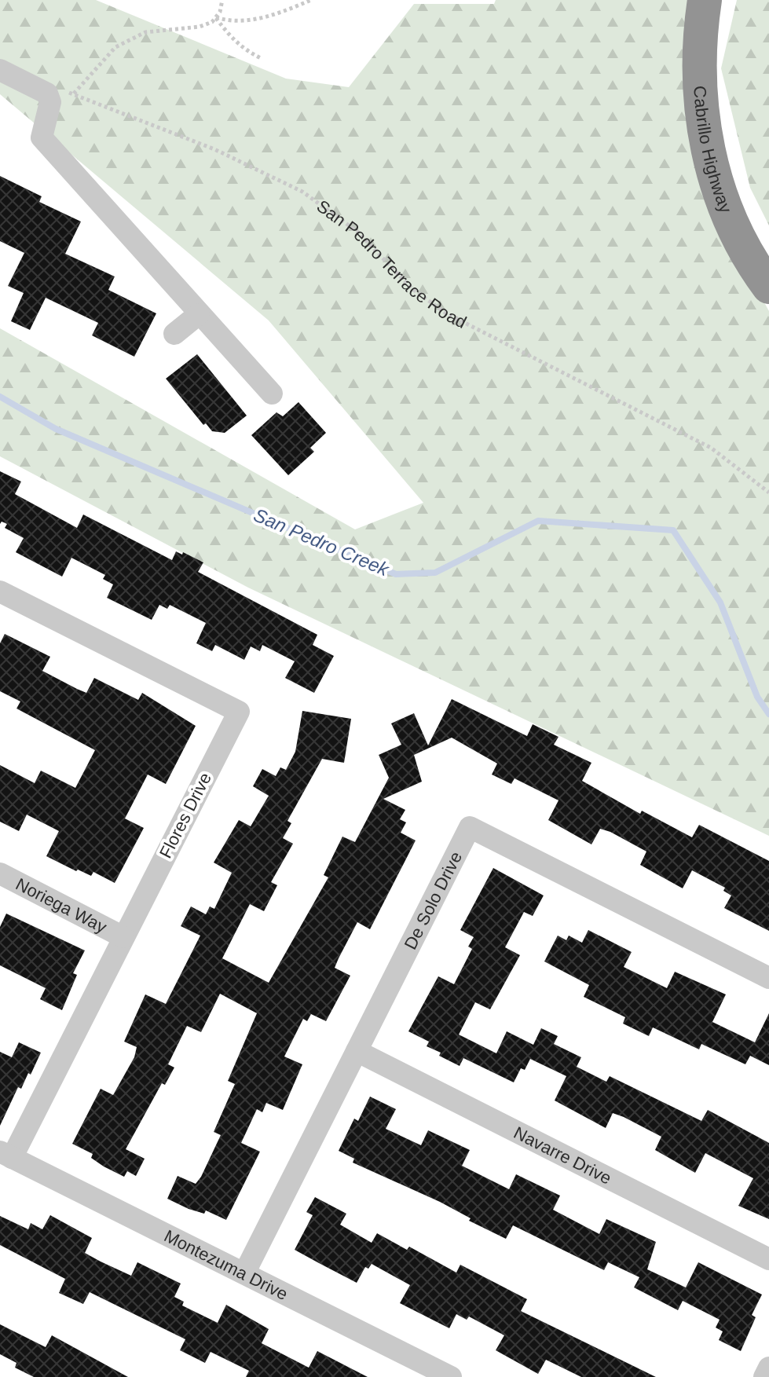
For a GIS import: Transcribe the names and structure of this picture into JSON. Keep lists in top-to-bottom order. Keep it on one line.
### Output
{"streets":{"highway":["Cabrillo Highway"],"street":["Flores Drive","De Solo Drive","Noriega Way","Navarre Drive","Montezuma Drive"],"path":["San Pedro Terrace Road"]},"crossings":[["Flores Drive","Noriega Way"],["Flores Drive","Montezuma Drive"],["De Solo Drive","Navarre Drive"],["De Solo Drive","Montezuma Drive"]],"water":["San Pedro Creek"]}
